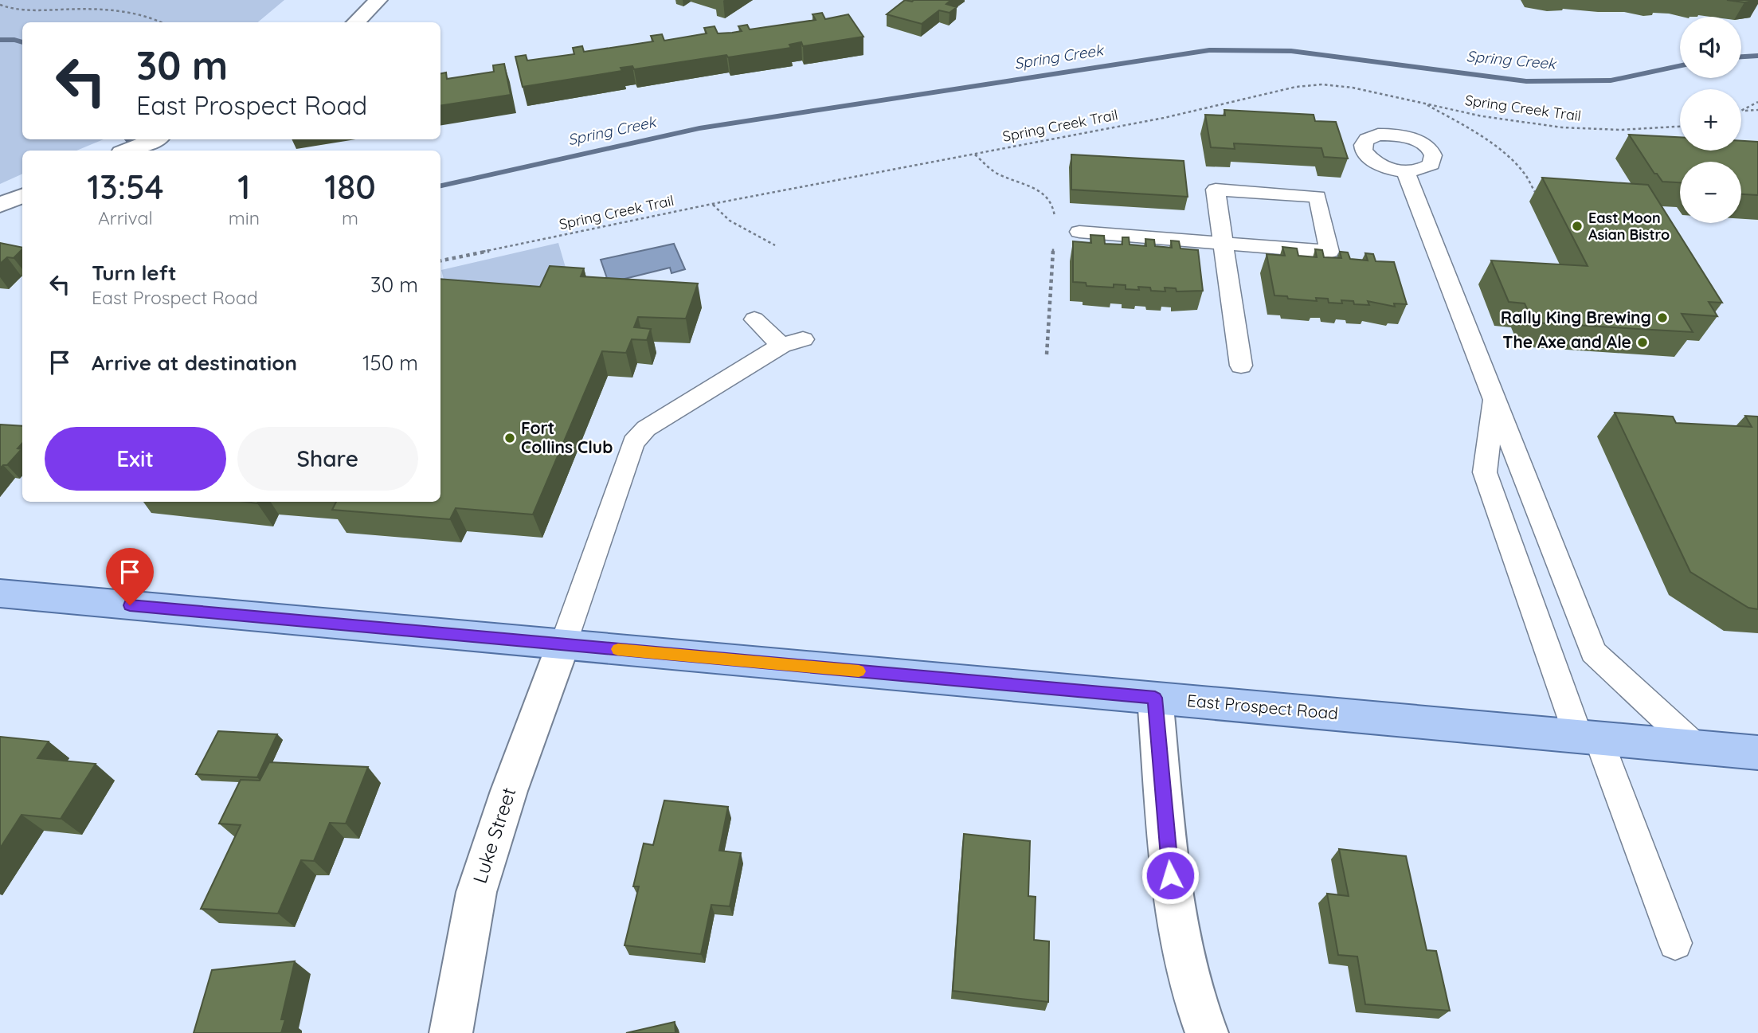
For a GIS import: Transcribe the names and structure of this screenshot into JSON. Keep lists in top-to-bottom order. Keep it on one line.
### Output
{"streets":{"main road":["East Prospect Road"],"street":["Luke Street"],"path":["Spring Creek Trail"]},"crossings":[["East Prospect Road","Luke Street"]],"water":["Spring Creek"],"places":["East Moon Asian Bistro","Rally King Brewing","The Axe and Ale","Fort Collins Club"],"page":{"map_buttons":["+","−"],"turn":["30 m","East Prospect Road"],"eta":["13:54","Arrival","1","min","180","m"],"list":[{"name":"Turn left","note":"East Prospect Road","value":"30 m"},{"name":"Arrive at destination","value":"150 m"}],"buttons":["Exit","Share"]}}
